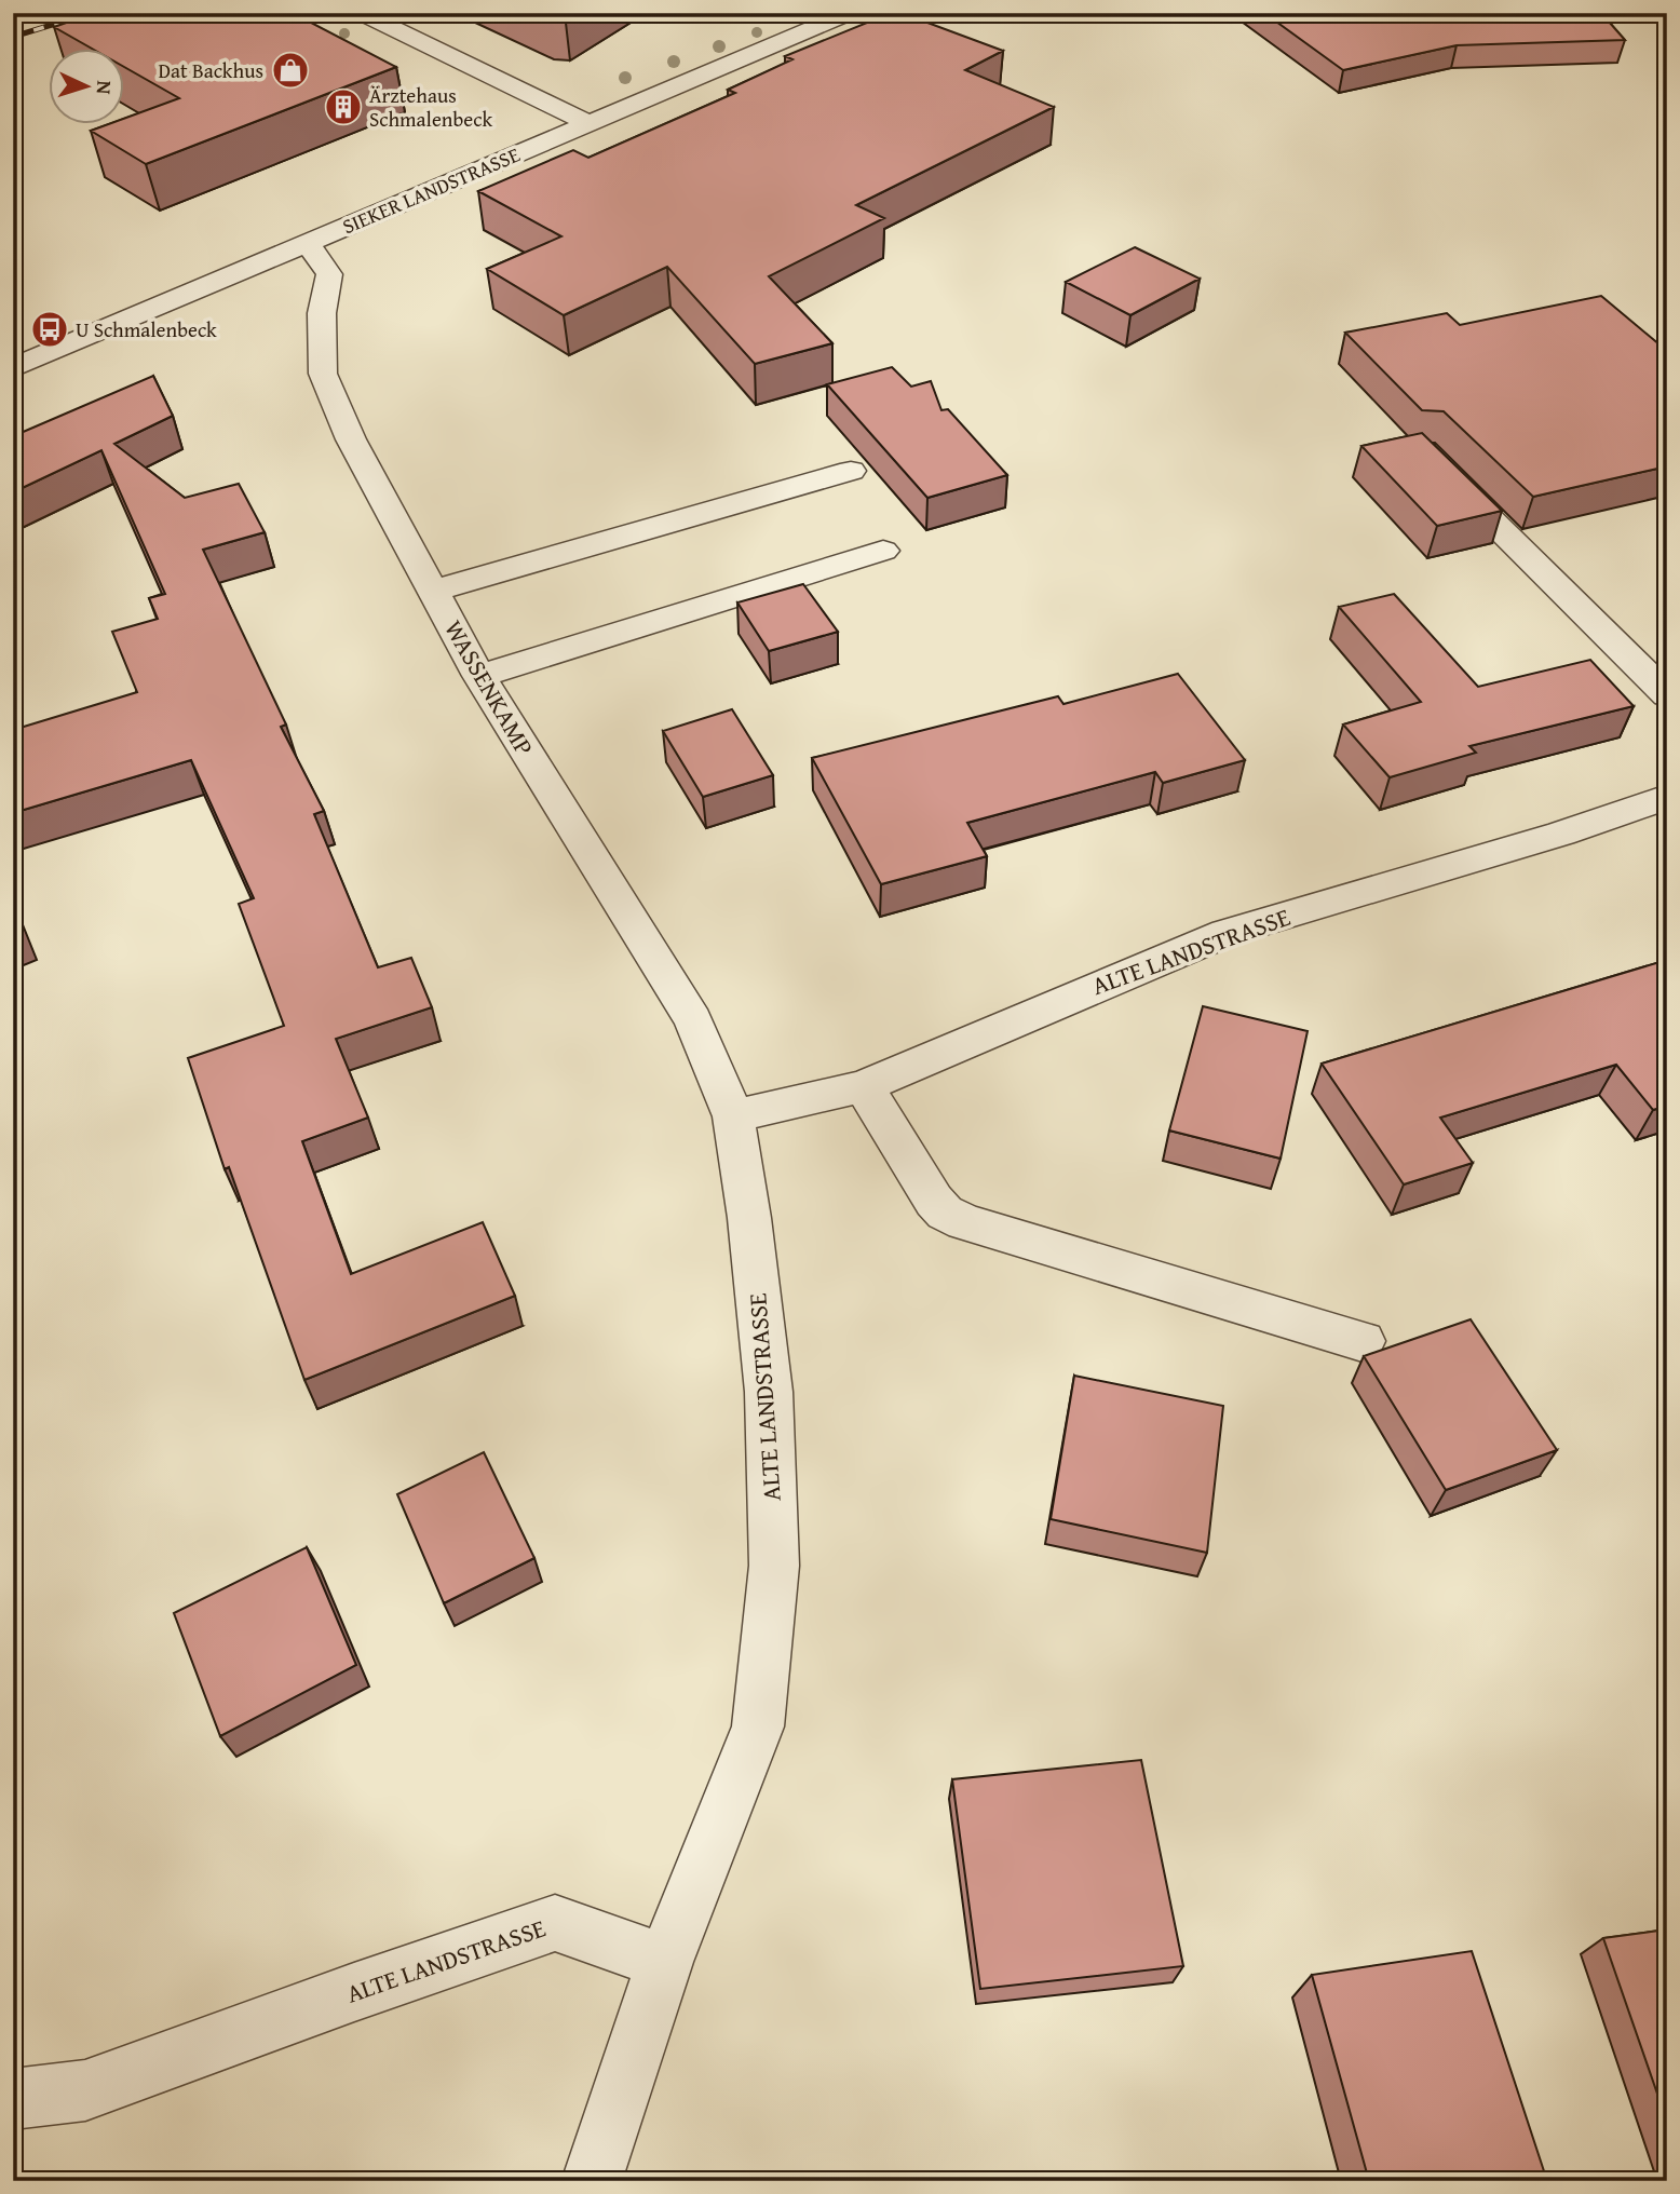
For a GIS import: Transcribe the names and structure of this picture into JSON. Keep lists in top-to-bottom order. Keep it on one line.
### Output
{"streets":{"street":["SIEKER LANDSTRASSE","WASSENKAMP","ALTE LANDSTRASSE"]},"crossings":[["SIEKER LANDSTRASSE","WASSENKAMP"],["WASSENKAMP","ALTE LANDSTRASSE"]],"places":{"shop":["Dat Backhus"],"building":["Ärztehaus Schmalenbeck"],"bus stop":["U Schmalenbeck"]},"north":"right"}
